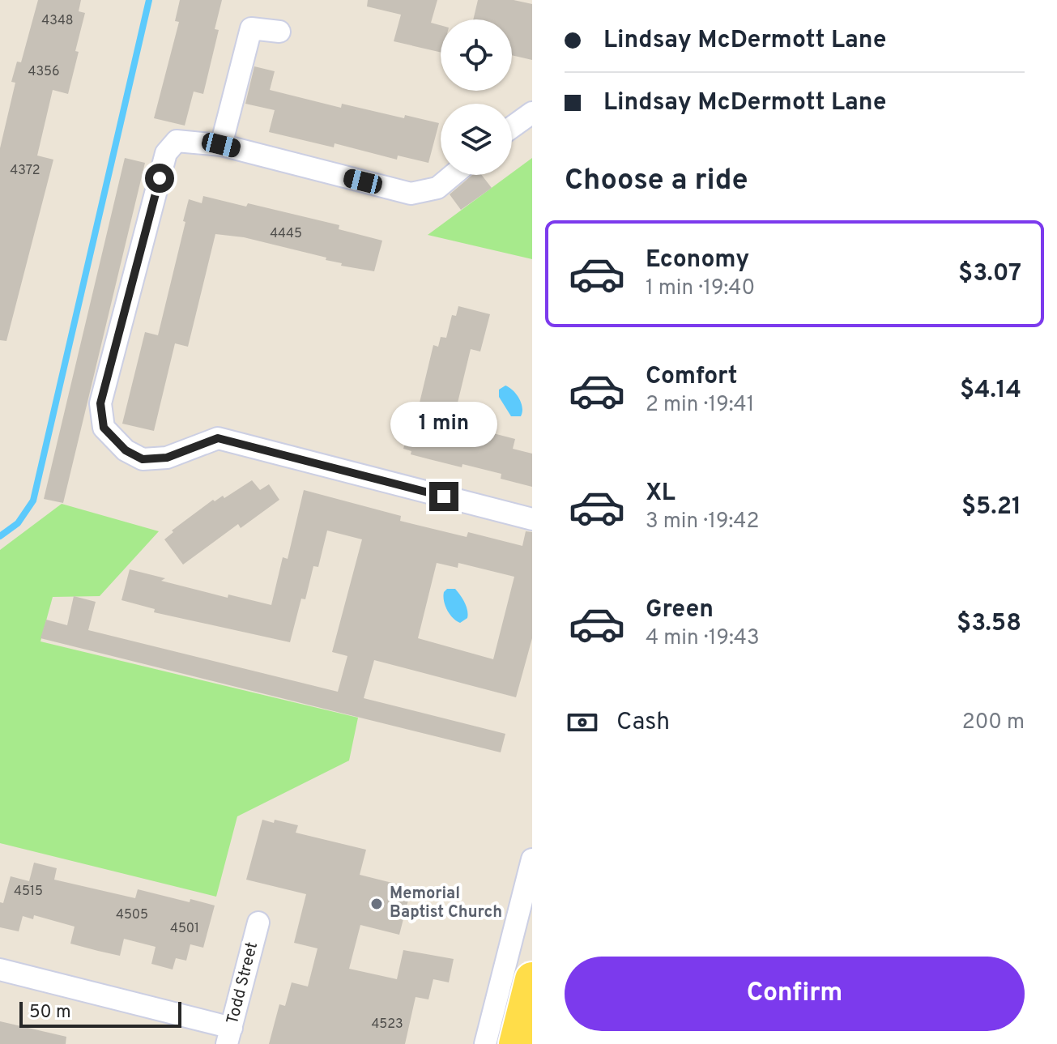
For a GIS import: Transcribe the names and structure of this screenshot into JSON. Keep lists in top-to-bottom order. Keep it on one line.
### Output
{"streets":{"street":["Todd Street"]},"places":["Memorial Baptist Church"],"house_numbers":["4348","4356","4372","4445","4515","4505","4501","4523"],"scale_bar":"50 m","page":{"banner":["Lindsay McDermott Lane","Lindsay McDermott Lane"],"heading":"Choose a ride","list":[{"name":"Economy","note":"1 min · 19:40","value":"$3.07"},{"name":"Comfort","note":"2 min · 19:41","value":"$4.14"},{"name":"XL","note":"3 min · 19:42","value":"$5.21"},{"name":"Green","note":"4 min · 19:43","value":"$3.58"}],"bubble":"1 min","pay":["Cash","200 m"],"buttons":"Confirm","scale":"50 m"}}
